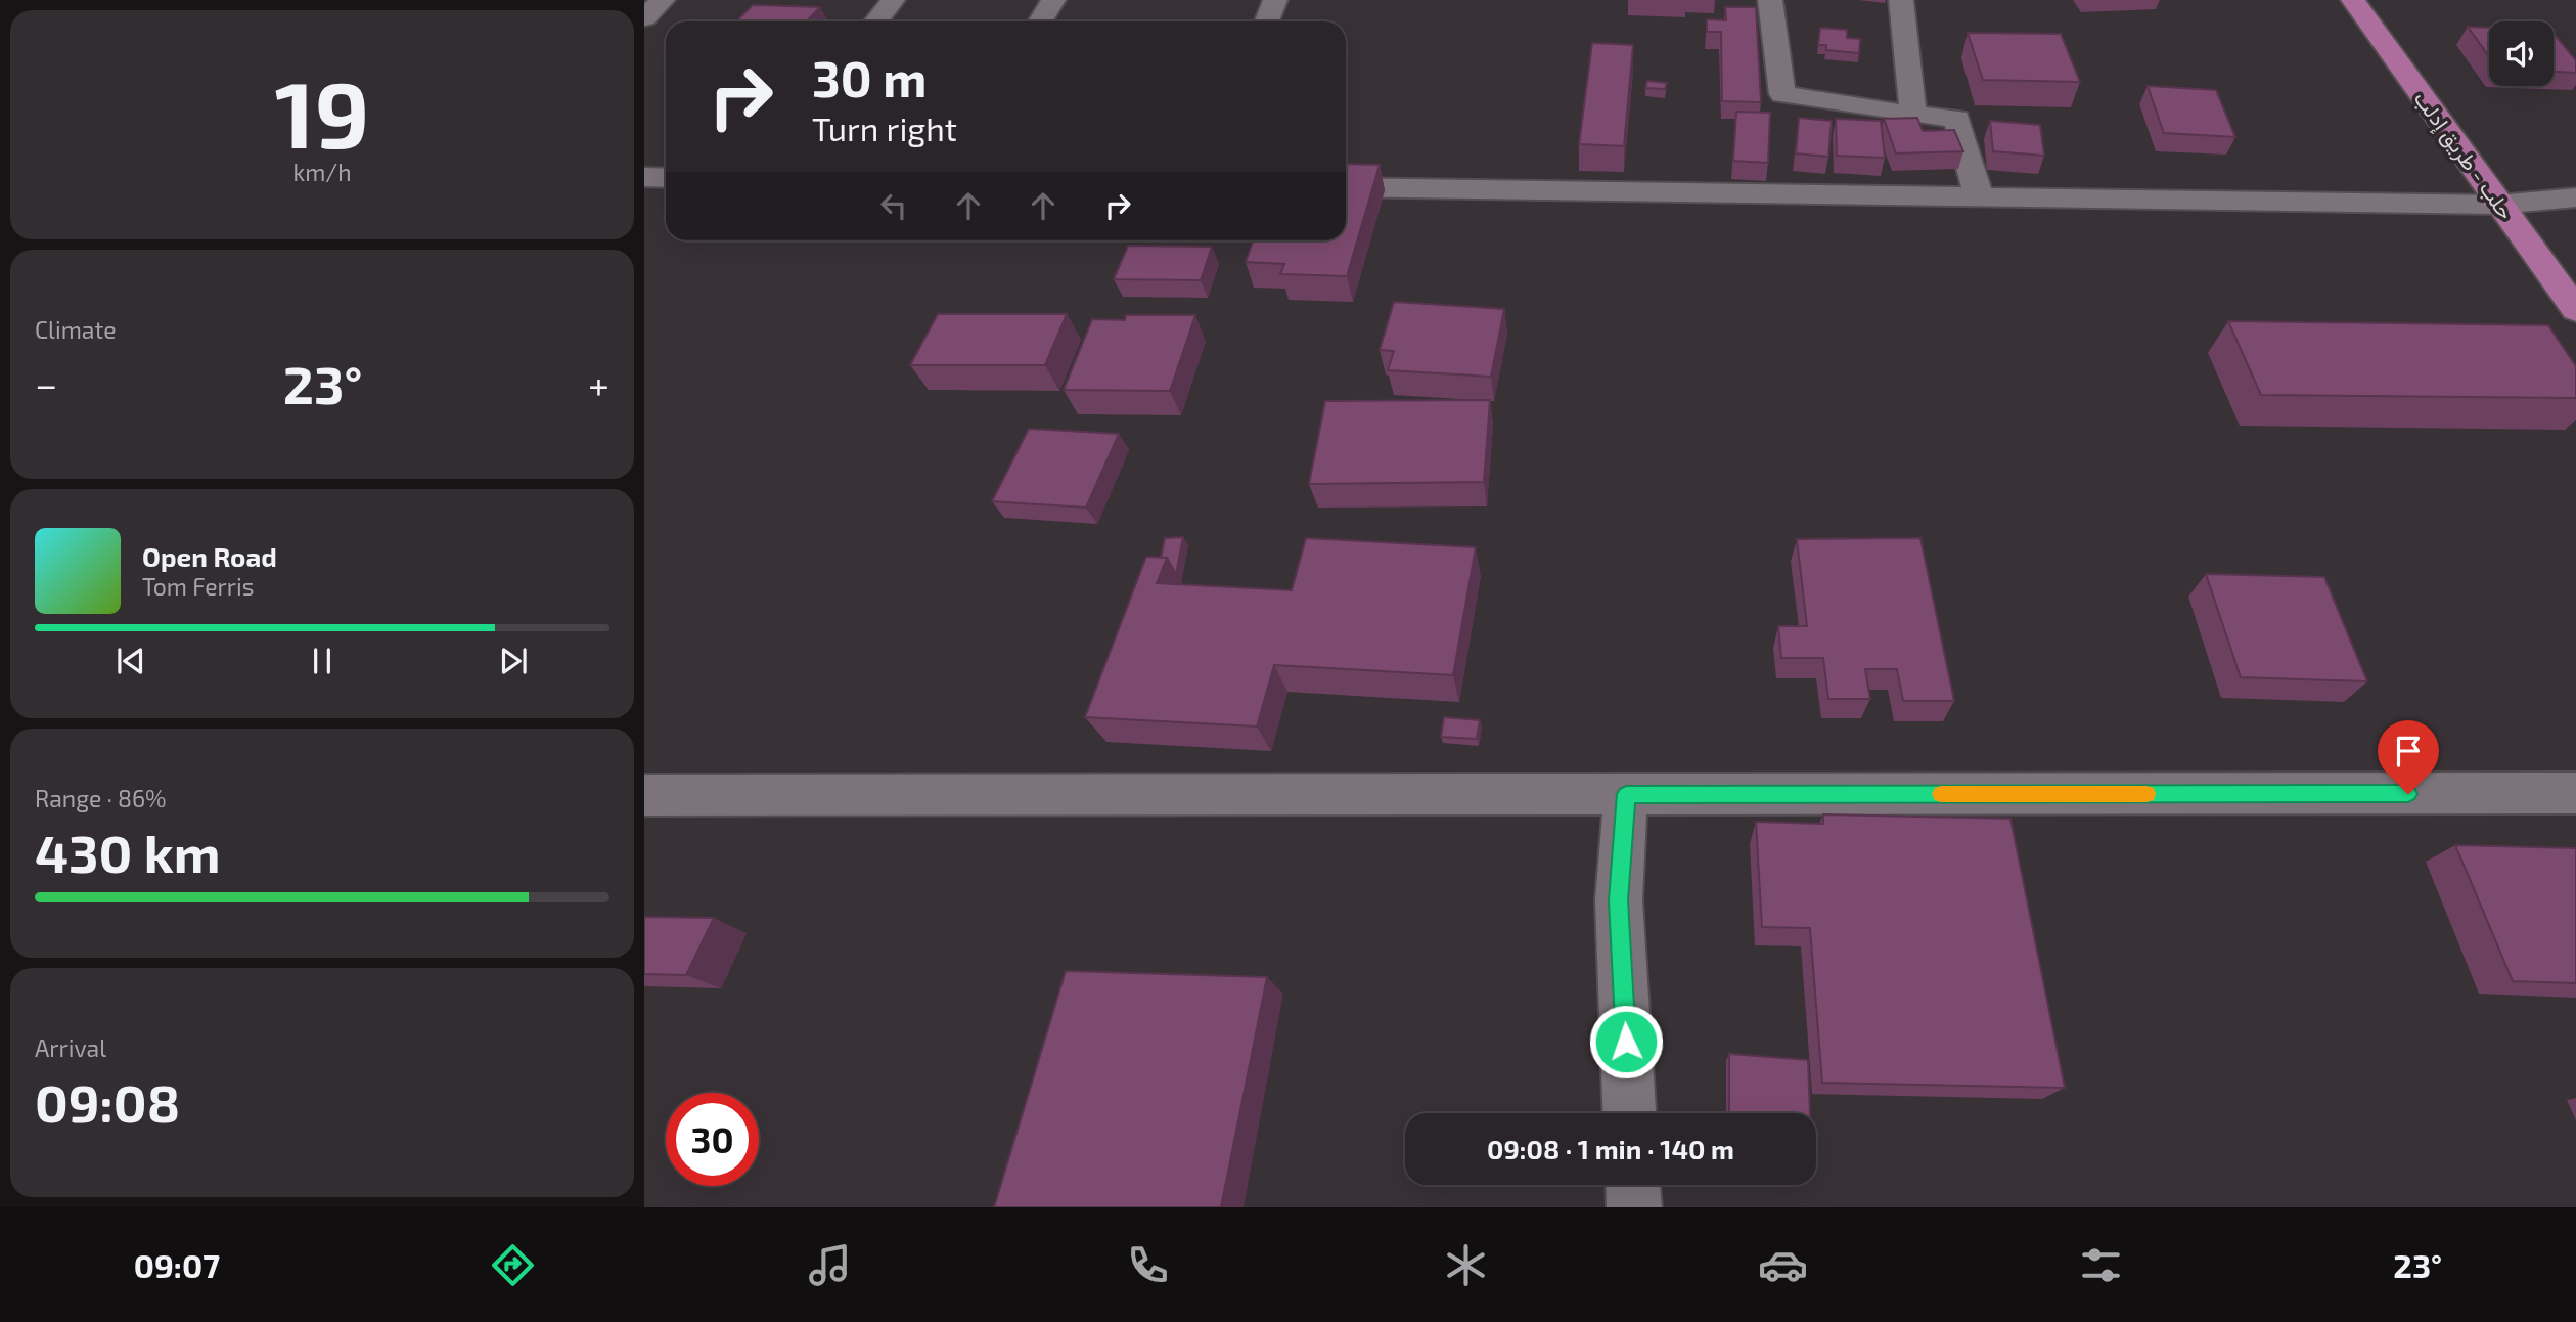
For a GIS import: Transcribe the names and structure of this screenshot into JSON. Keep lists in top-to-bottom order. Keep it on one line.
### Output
{"streets":{"highway":["حلب - طريق إدلب"]},"page":{"tile":[["19","km/h"],"Climate",["Range · 86%","430 km"],["Arrival","09:08"]],"turn":["30 m","Turn right"],"heat":["−","23°","+"],"song":["Open Road","Tom Ferris"],"limit":"30","trip":"09:08 · 1 min · 140 m","tabs":["09:07","23°"]}}
